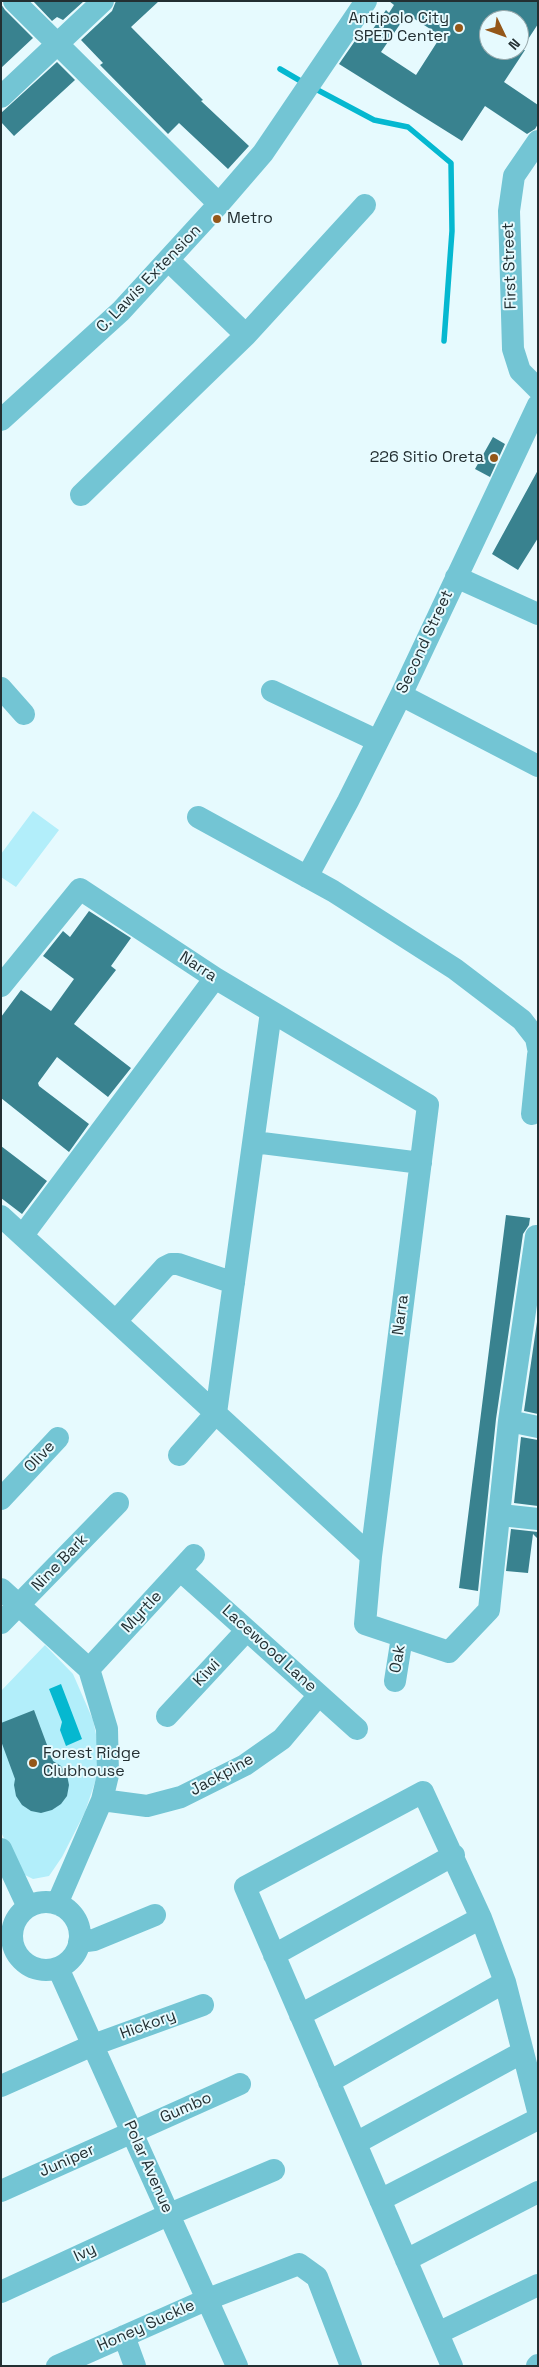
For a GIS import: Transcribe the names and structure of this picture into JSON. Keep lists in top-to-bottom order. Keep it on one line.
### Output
{"streets":{"street":["First Street","C. Lawis Extension","Second Street","Narra","Olive","Nine Bark","Myrtle","Lacewood Lane","Oak","Kiwi","Jackpine","Hickory","Gumbo","Juniper","Polar Avenue","Ivy","Honey Suckle"]},"crossings":[["Narra","Oak"],["Myrtle","Lacewood Lane"],["Lacewood Lane","Kiwi"],["Lacewood Lane","Jackpine"],["Hickory","Polar Avenue"],["Gumbo","Juniper"],["Gumbo","Polar Avenue"],["Juniper","Polar Avenue"],["Polar Avenue","Ivy"],["Polar Avenue","Honey Suckle"]],"places":["Antipolo City SPED Center","Metro","226 Sitio Oreta","Forest Ridge Clubhouse"],"north":"bottom right"}
